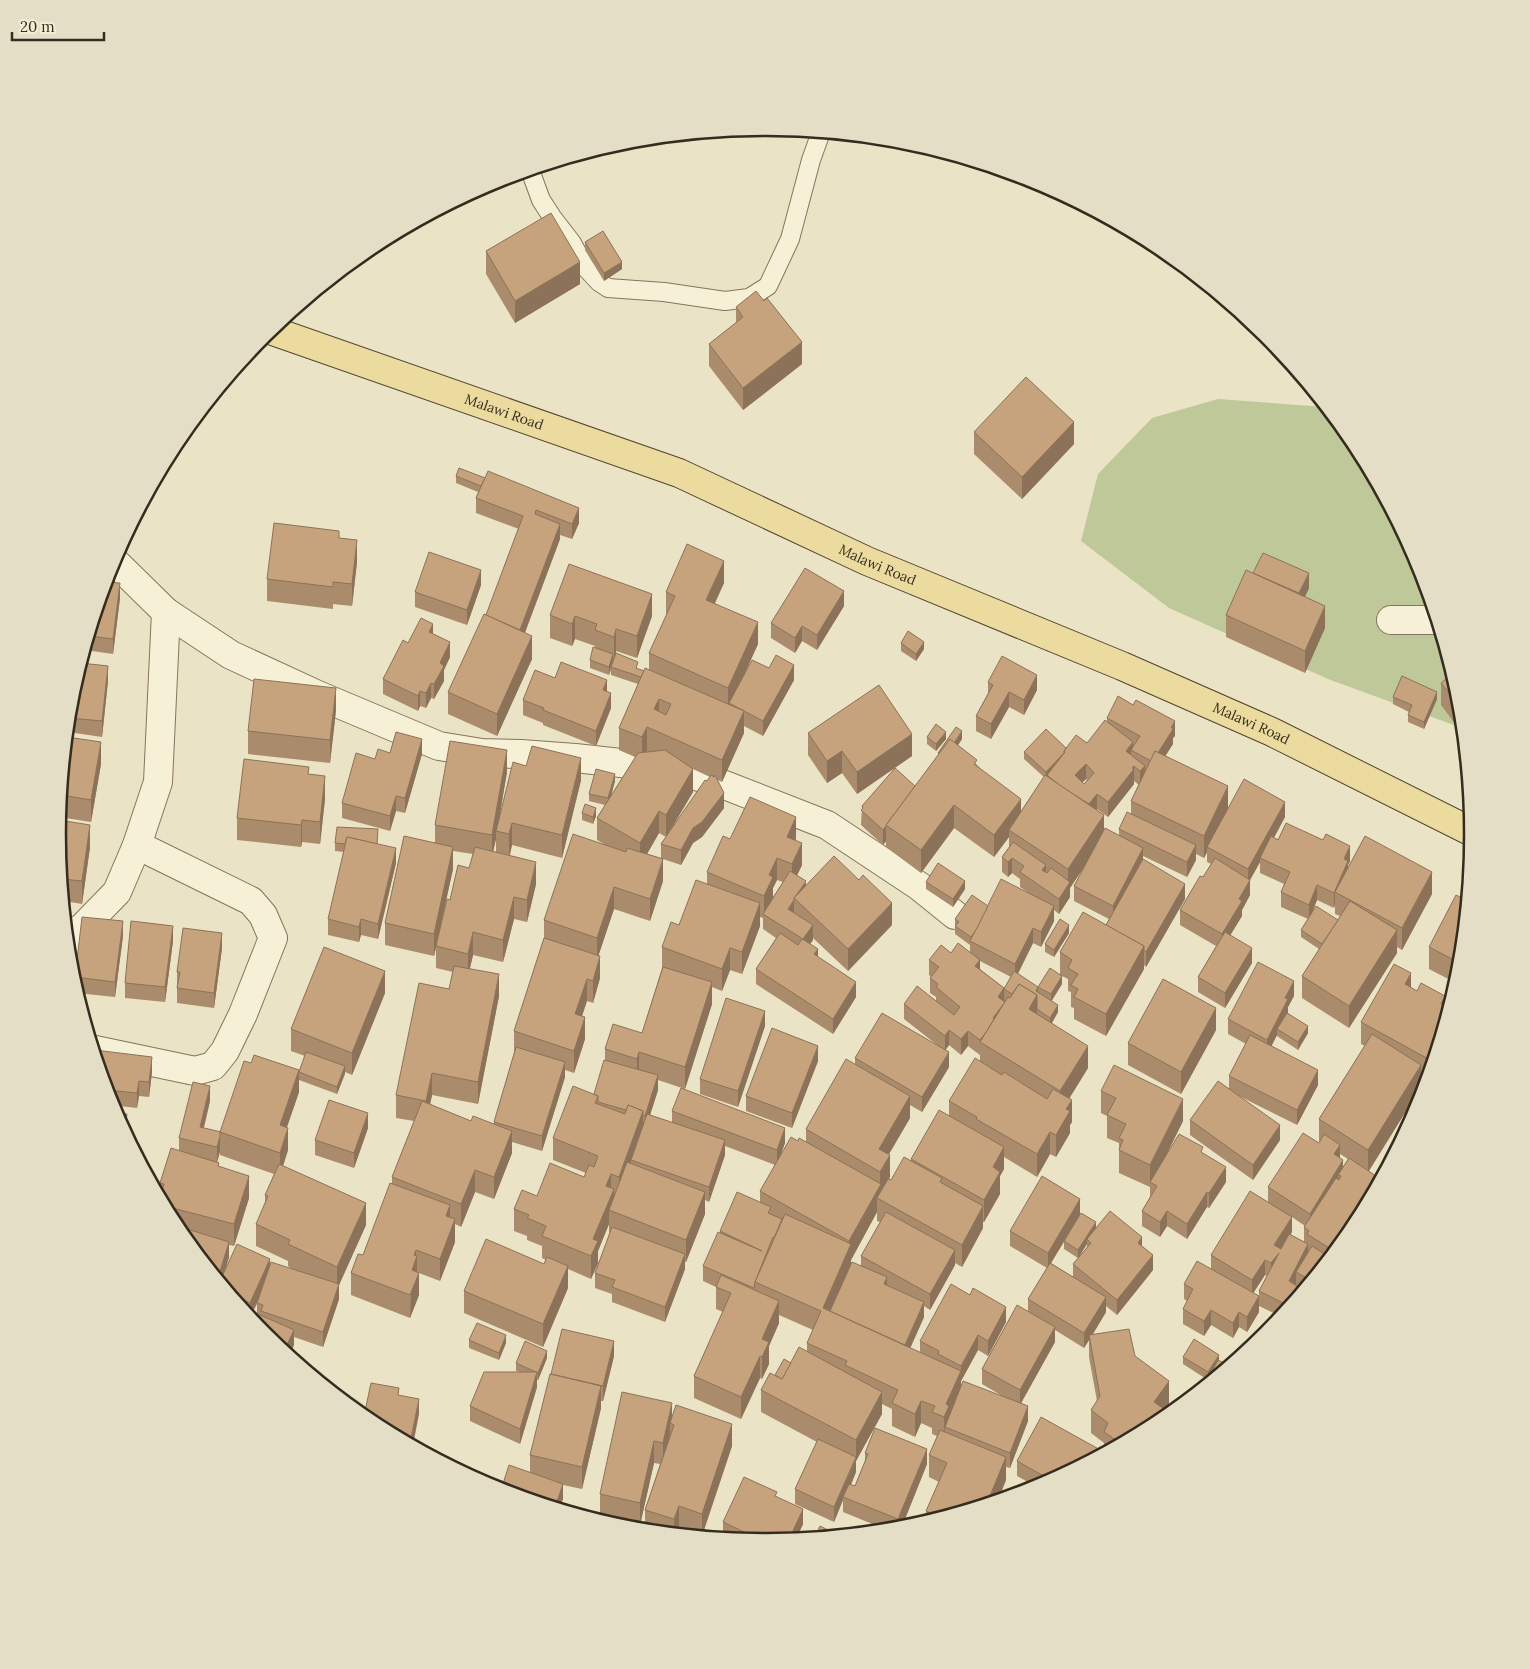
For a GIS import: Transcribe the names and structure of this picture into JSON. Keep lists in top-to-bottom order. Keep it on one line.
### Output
{"streets":{"main road":["Malawi Road"]},"scale_bar":"20 m"}
